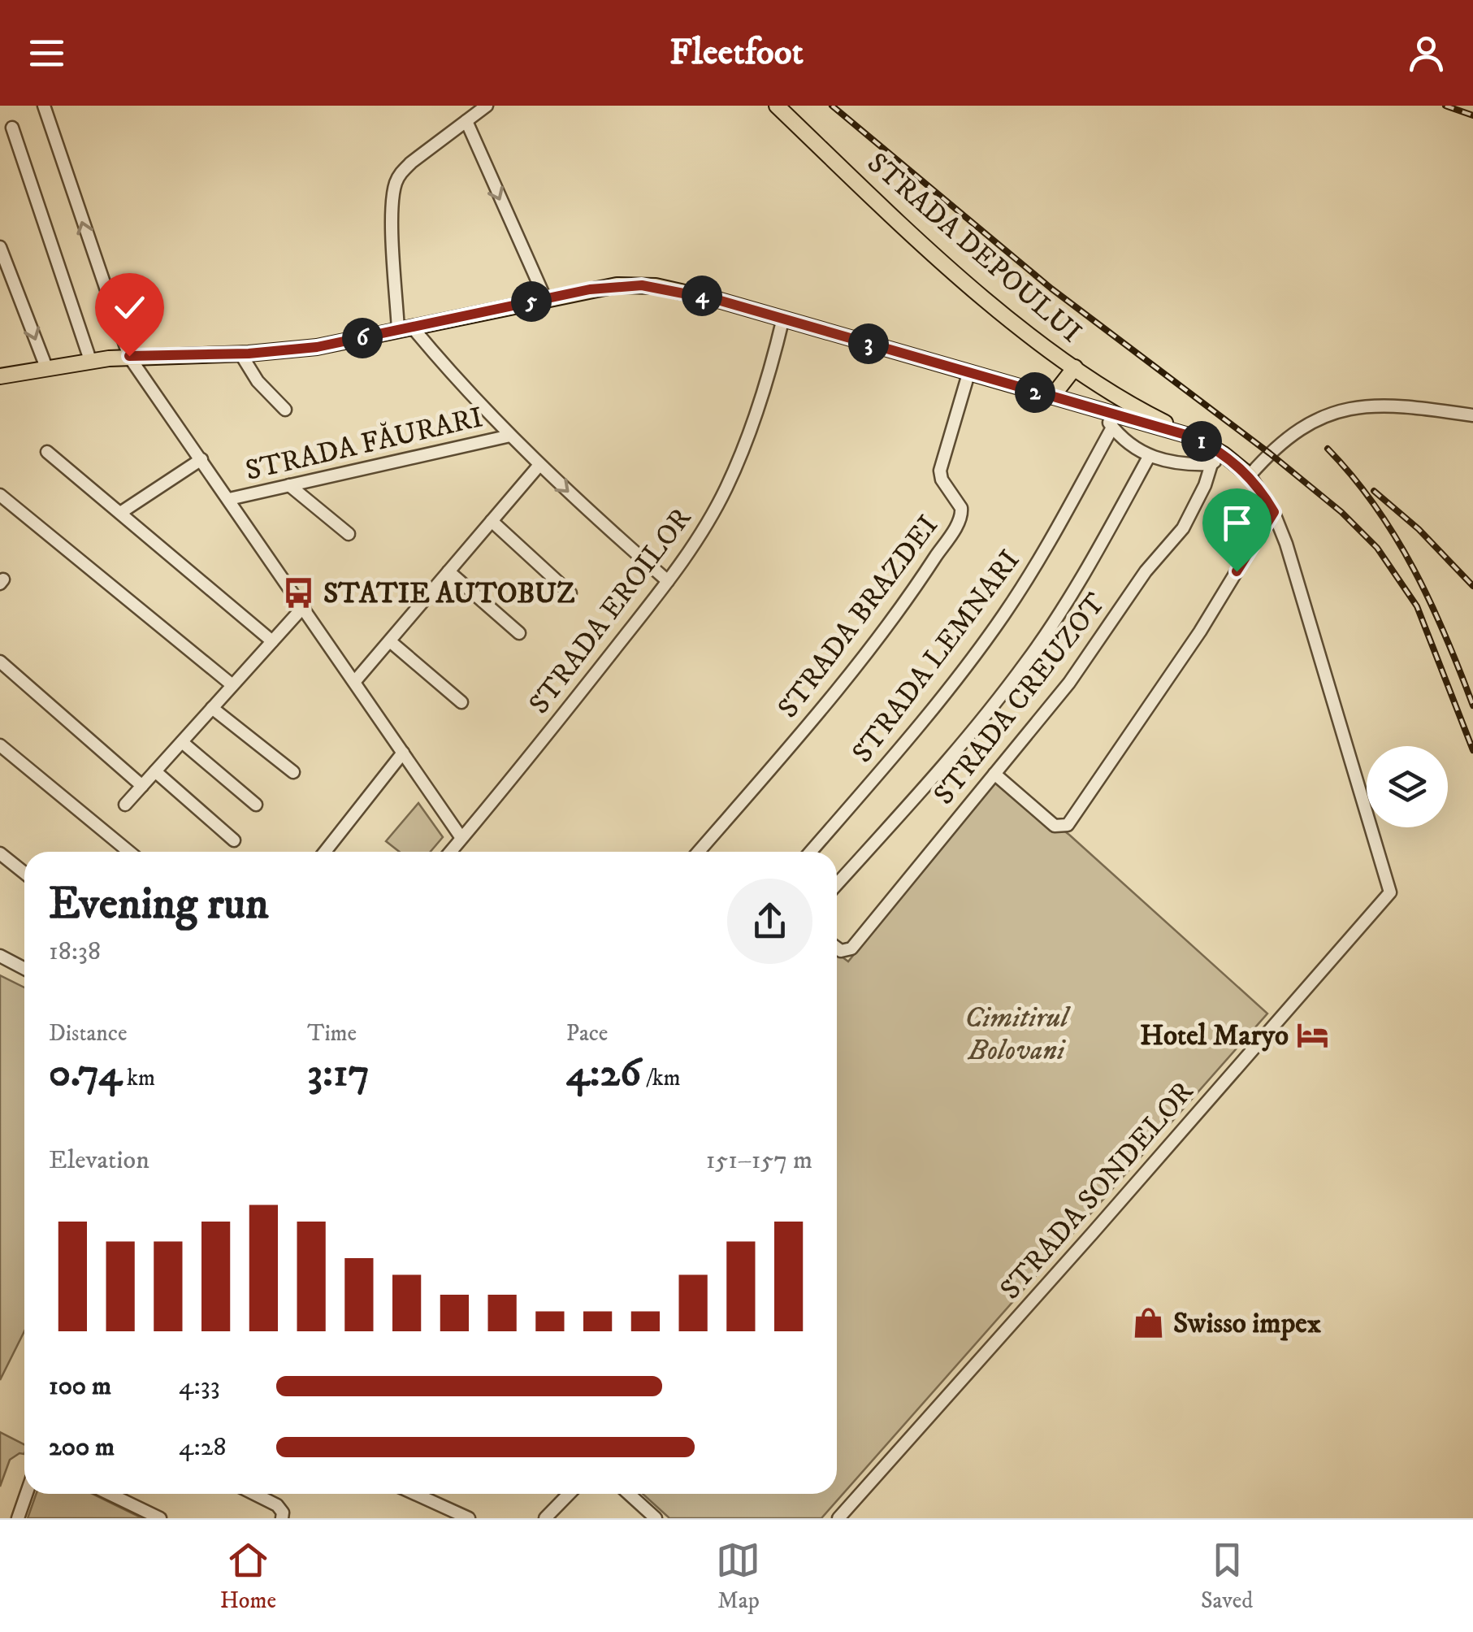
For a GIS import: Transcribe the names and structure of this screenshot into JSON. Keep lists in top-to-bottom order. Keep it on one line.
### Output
{"streets":{"main road":["STRADA DEPOULUI"],"street":["STRADA FĂURARI","STRADA EROILOR","STRADA BRAZDEI","STRADA LEMNARI","STRADA CREUZOT","STRADA SONDELOR"]},"parks":["Cimitirul Bolovani"],"places":{"bus stop":["STATIE AUTOBUZ"],"hotel":["Hotel Maryo"],"shop":["Swisso impex"]},"page":{"header":"Fleetfoot","pins":["4","5","6","3","2","1"],"heading":["Evening run","18:38"],"stats":[["Distance","0.74 km"],["Time","3:17"],["Pace","4:26 /km"]],"chart":["Elevation","151–157 m"],"list":[{"name":"100 m","note":"4:33"},{"name":"200 m","note":"4:28"}],"tabs":["Home","Map","Saved"]}}
